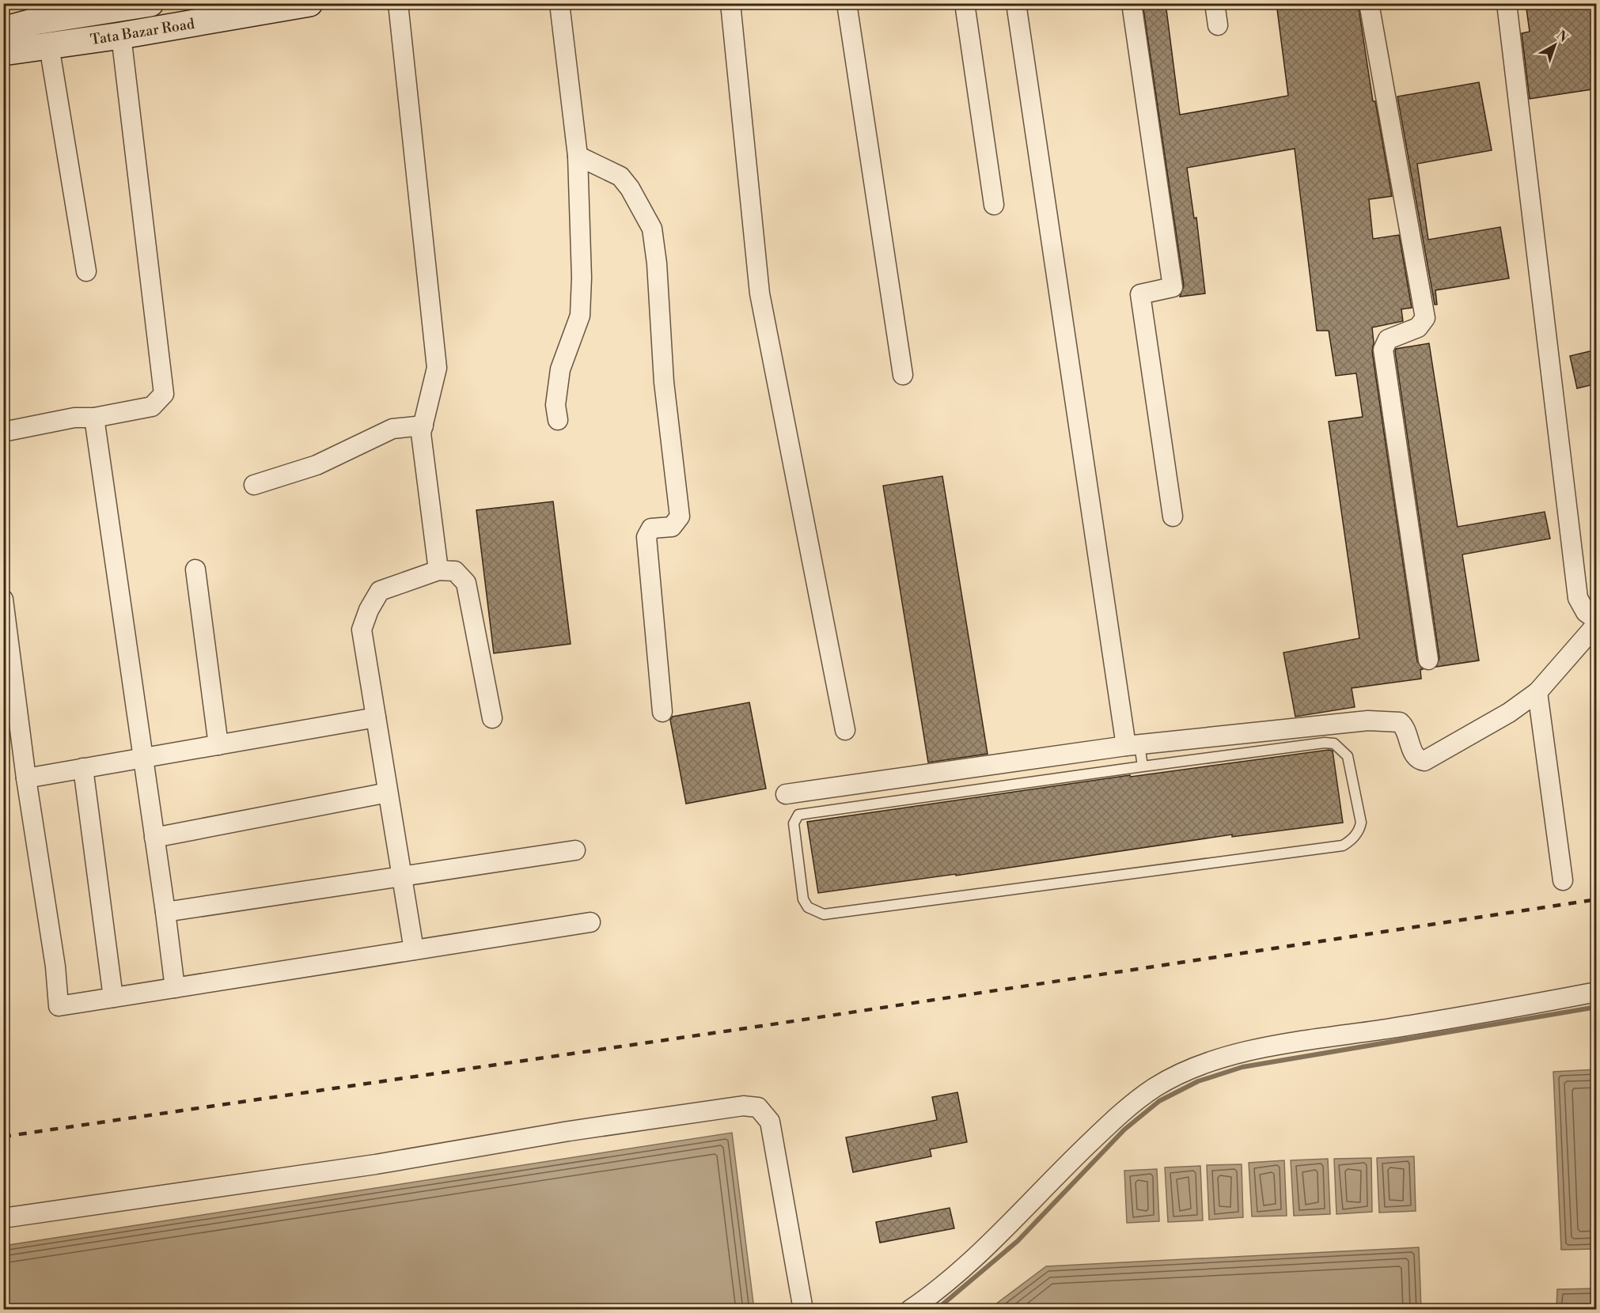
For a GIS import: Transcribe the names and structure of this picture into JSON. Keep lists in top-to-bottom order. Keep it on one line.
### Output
{"streets":{"street":["Tata Bazar Road"]},"north":"top right"}
